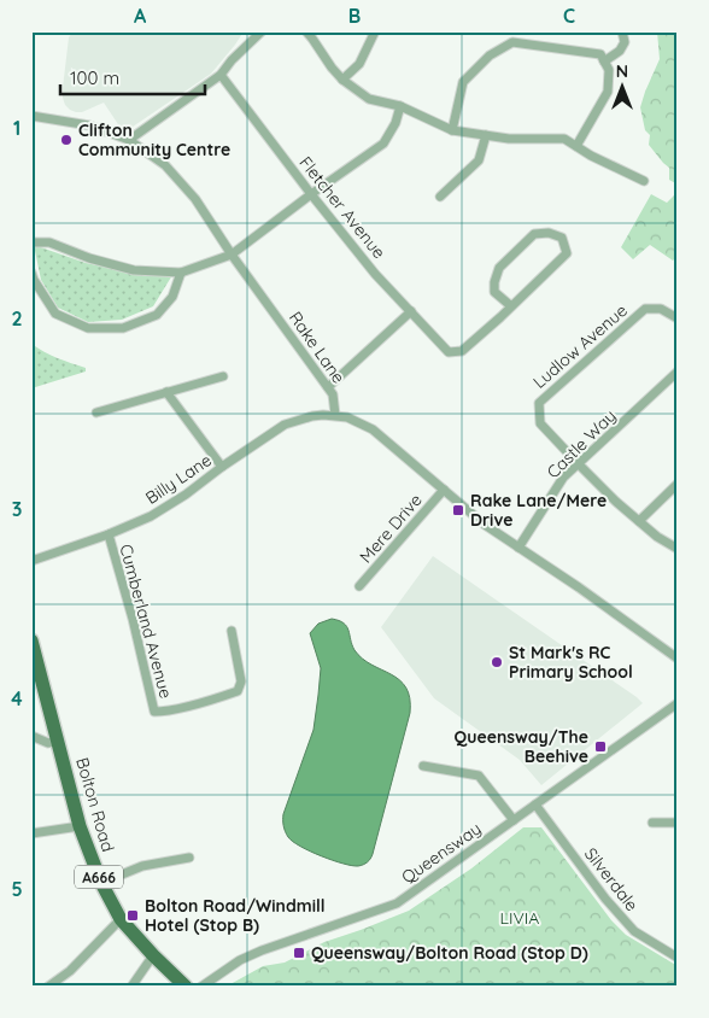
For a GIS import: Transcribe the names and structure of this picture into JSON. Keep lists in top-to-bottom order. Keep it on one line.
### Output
{"streets":{"main road":["Bolton Road","A666"],"street":["Fletcher Avenue","Ludlow Avenue","Rake Lane","Castle Way","Billy Lane","Mere Drive","Cumberland Avenue","Queensway","Silverdale"]},"crossings":[["Ludlow Avenue","Castle Way"],["Rake Lane","Billy Lane"],["Billy Lane","Cumberland Avenue"],["Queensway","Silverdale"]],"parks":["LIVIA"],"places":{"other":["Clifton Community Centre","St Mark's RC Primary School"],"transit":["Rake Lane/Mere Drive","Queensway/The Beehive","Bolton Road/Windmill Hotel (Stop B)","Queensway/Bolton Road (Stop D)"]},"scale_bar":"100 m","north":"top","grid":{"columns":["A","B","C"],"rows":["1","2","3","4","5"]}}
